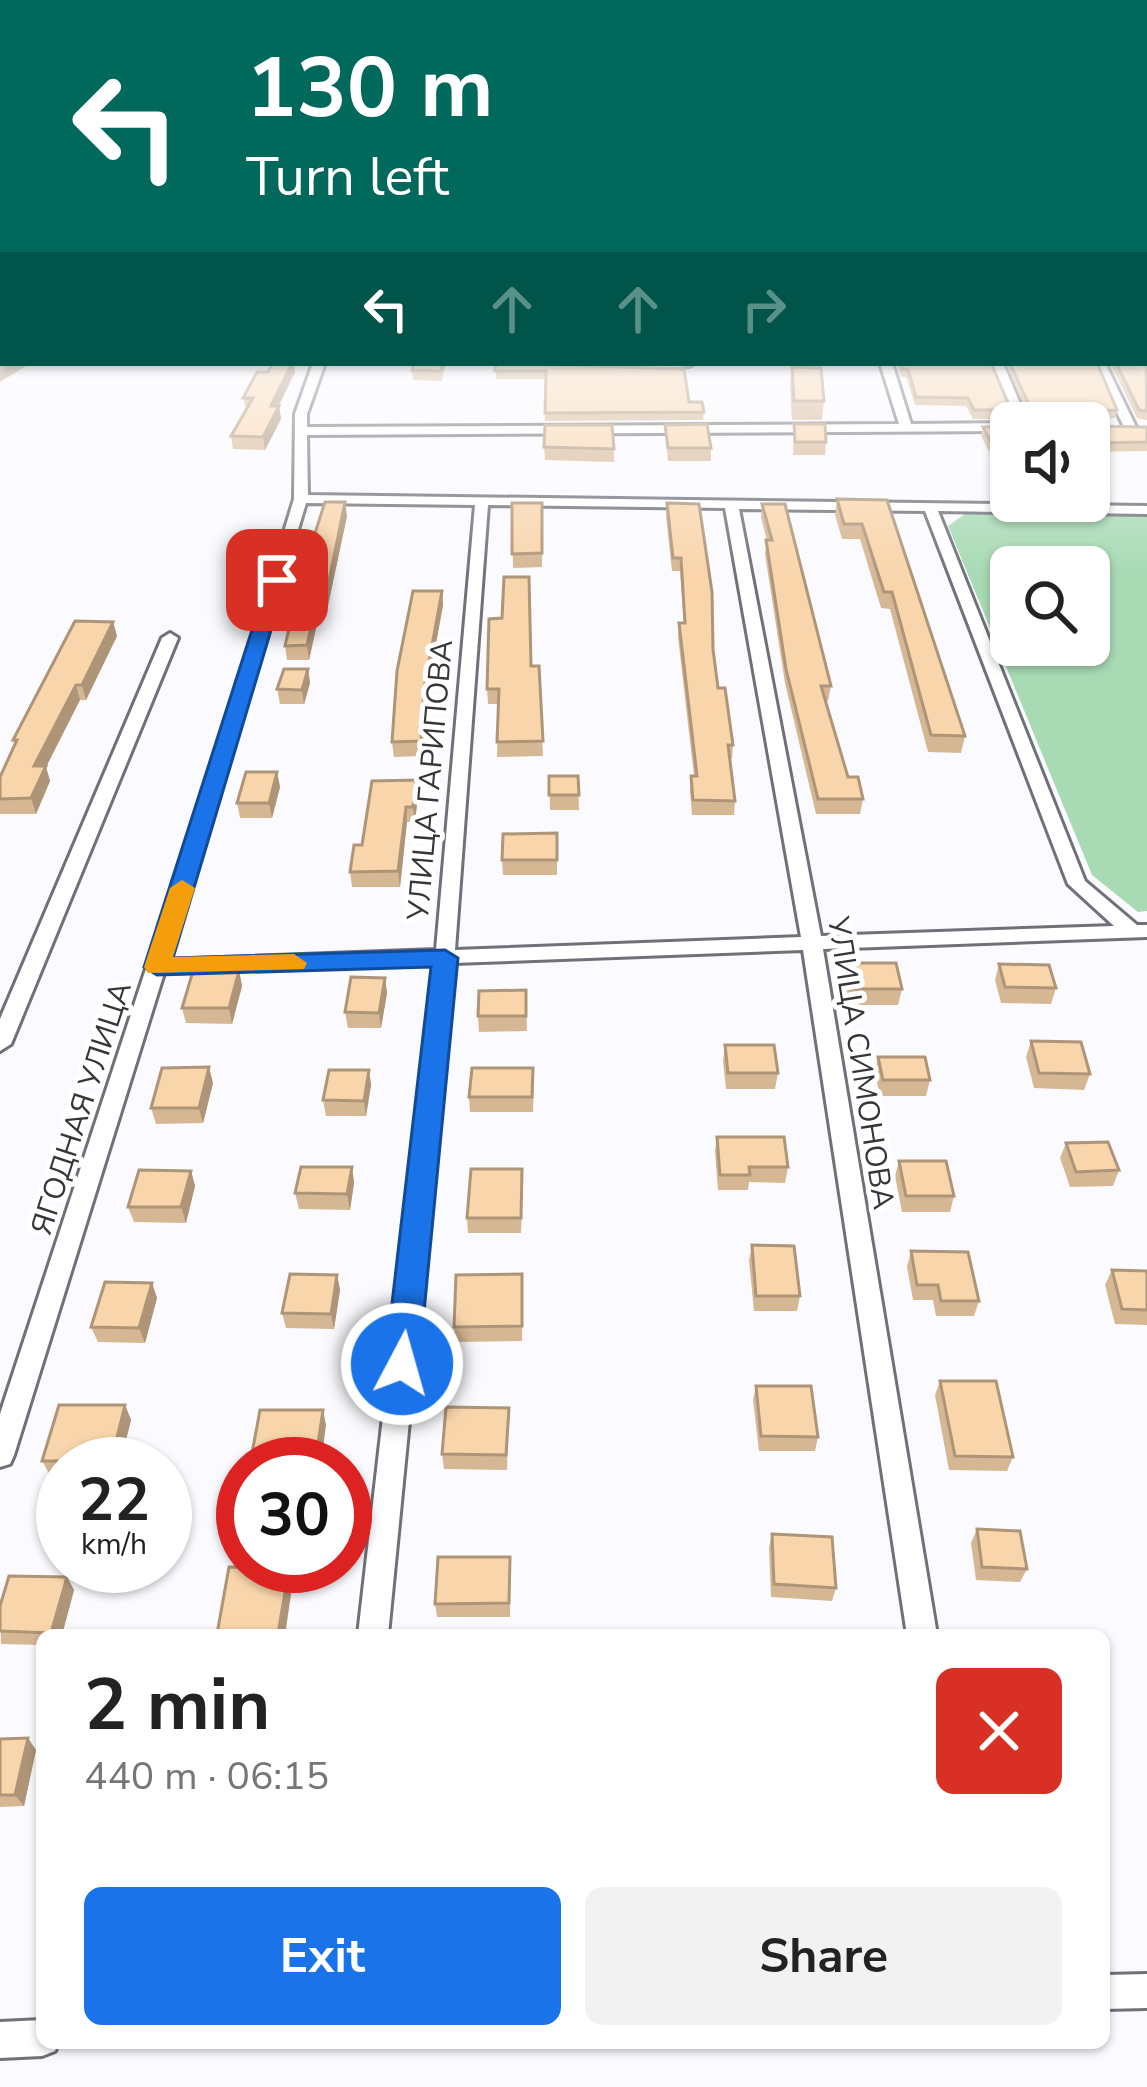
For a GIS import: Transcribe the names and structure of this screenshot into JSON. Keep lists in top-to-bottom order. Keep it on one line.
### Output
{"streets":{"street":["УЛИЦА ГАРИПОВА","УЛИЦА СИМОНОВА","ЯГОДНАЯ УЛИЦА"]},"page":{"turn":["130 m","Turn left"],"speed":"22 km/h","limit":"30","heading":["2 min","440 m · 06:15"],"buttons":["Exit","Share"]}}
